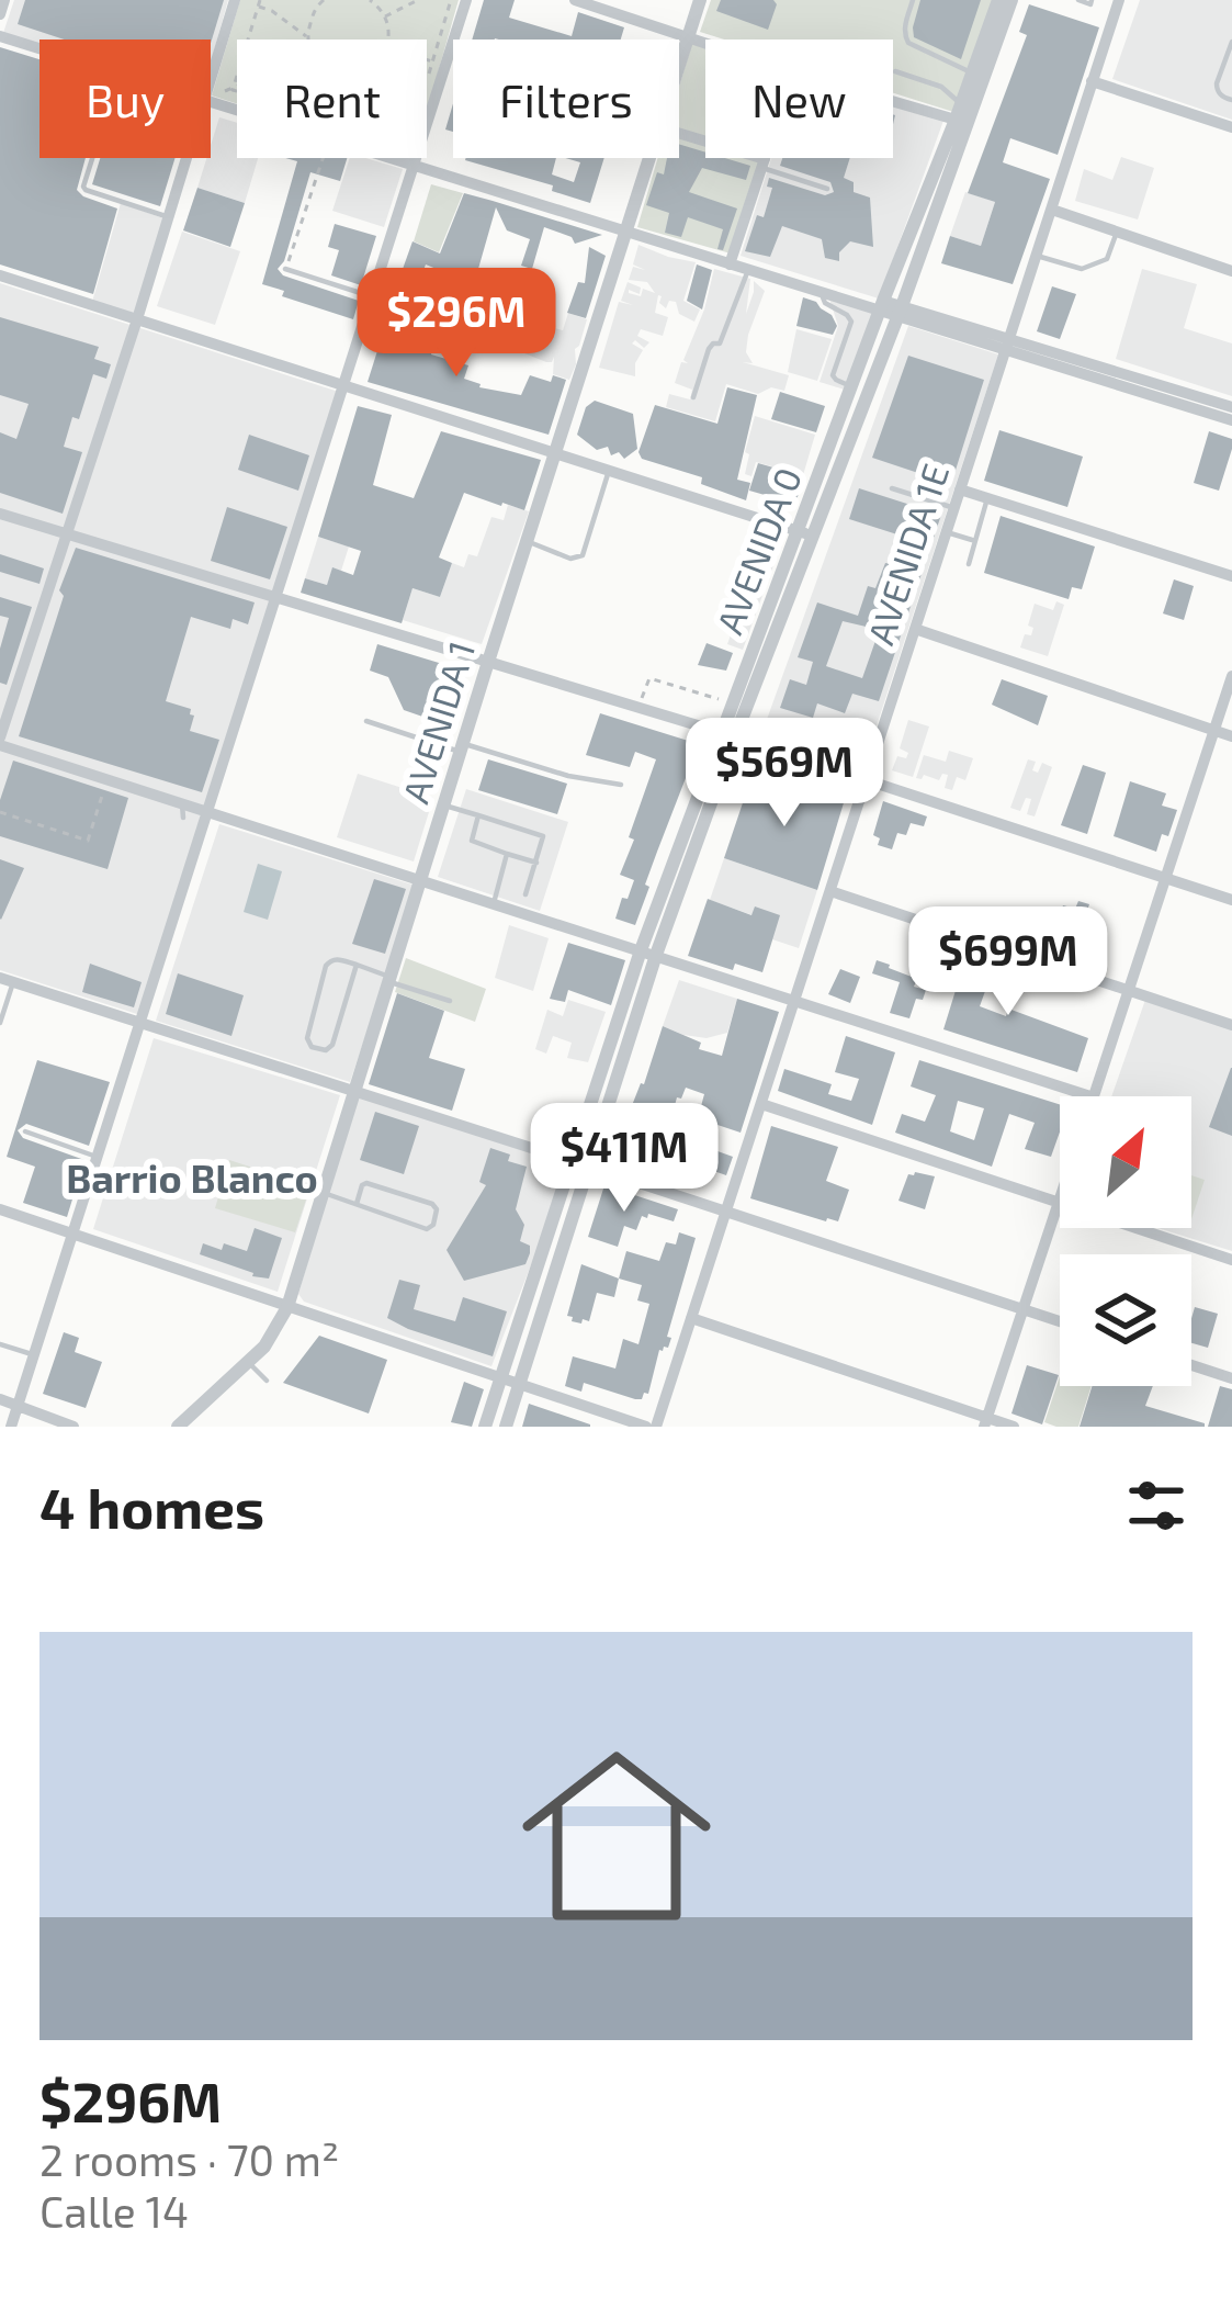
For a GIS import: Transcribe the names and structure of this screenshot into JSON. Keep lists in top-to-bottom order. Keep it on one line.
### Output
{"streets":{"street":["AVENIDA 0","AVENIDA 1E","AVENIDA 1"]},"districts":["Barrio Blanco"],"north":"top right","page":{"chip":["Buy","Rent","Filters","New"],"price":["$296M","$569M","$699M","$411M"],"heading":"4 homes","list":[{"name":"$296M","note":"2 rooms · 70 m² · Calle 14"}]}}
